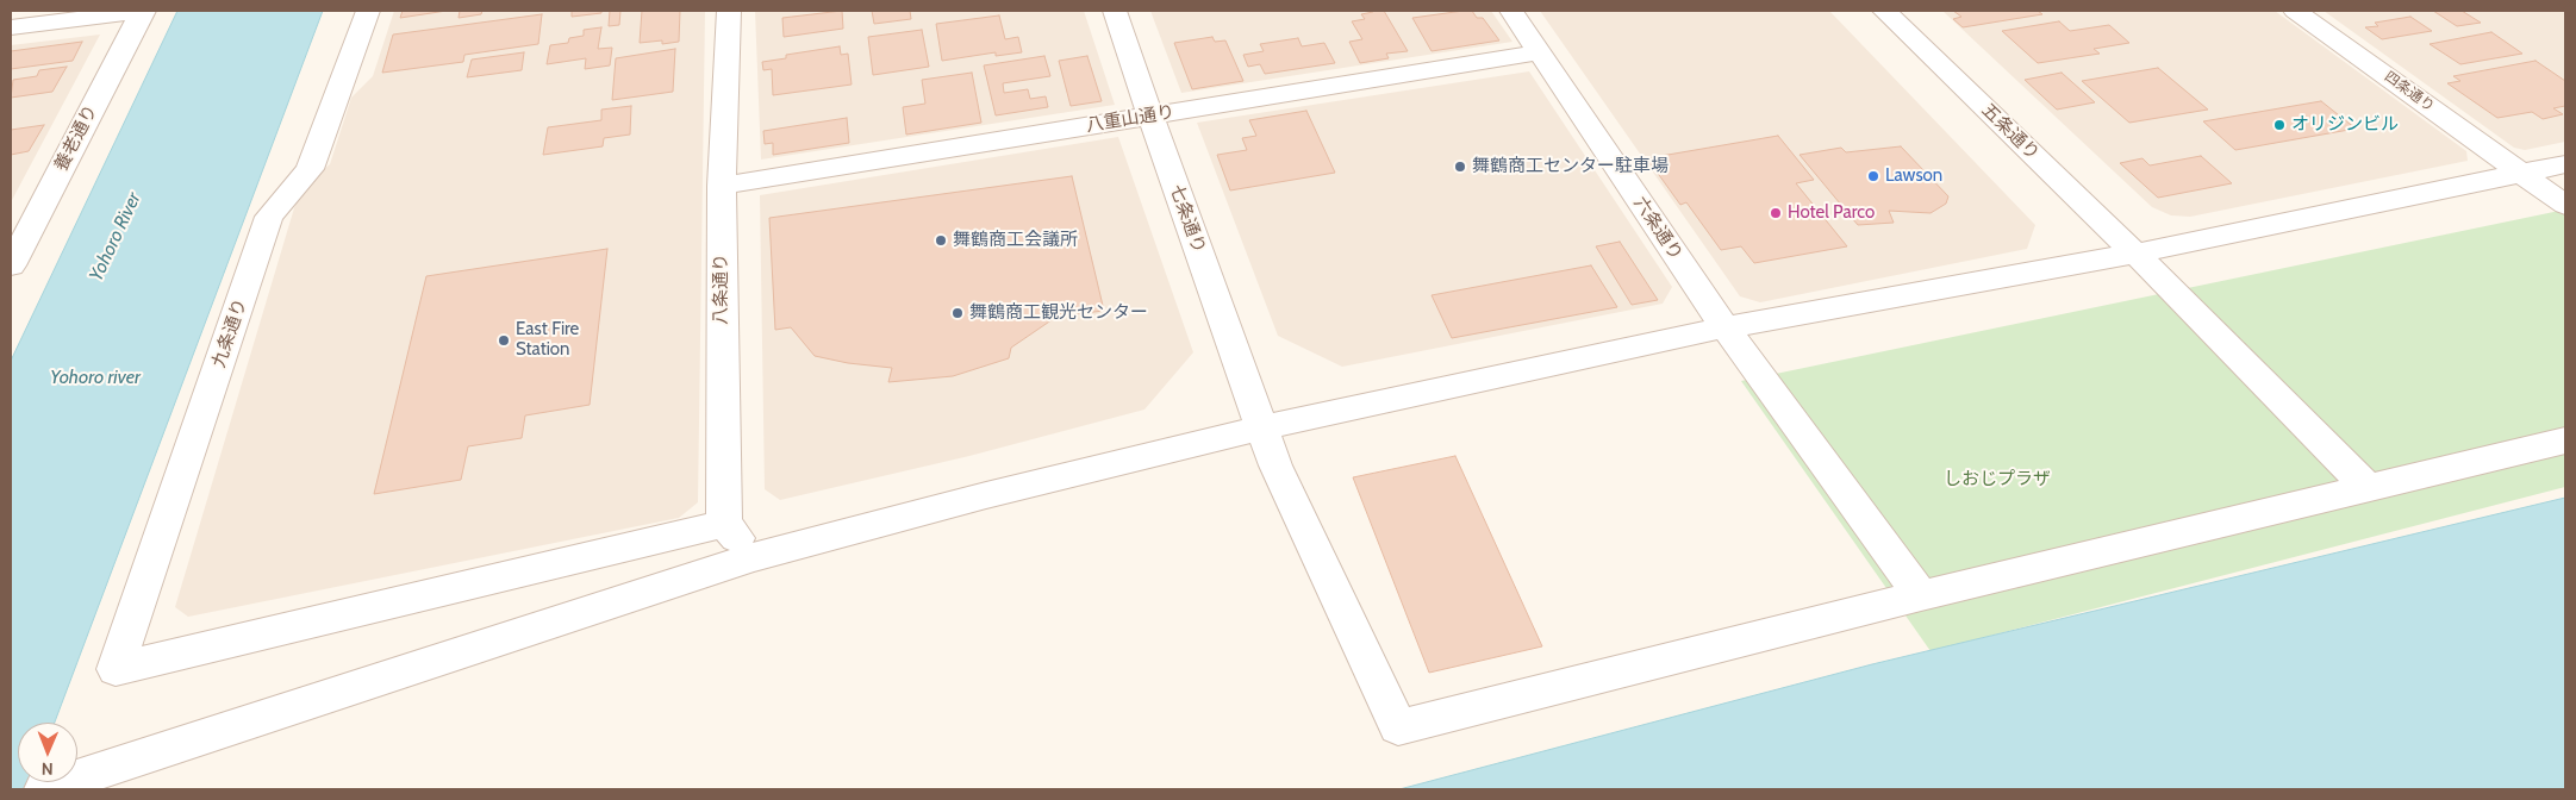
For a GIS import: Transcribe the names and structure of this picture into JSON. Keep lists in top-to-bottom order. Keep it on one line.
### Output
{"streets":{"street":["四条通り","八重山通り","五条通り","養老通り","七条通り","六条通り","八条通り","九条通り"]},"crossings":[["八重山通り","七条通り"],["八重山通り","六条通り"],["八重山通り","八条通り"],["七条通り","六条通り"],["八条通り","九条通り"]],"water":["Yohoro River","Yohoro river"],"parks":["しおじプラザ"],"places":["オリジンビル","舞鶴商工センター駐車場","Lawson","Hotel Parco","舞鶴商工会議所","舞鶴商工観光センター","East Fire Station"],"north":"bottom"}
